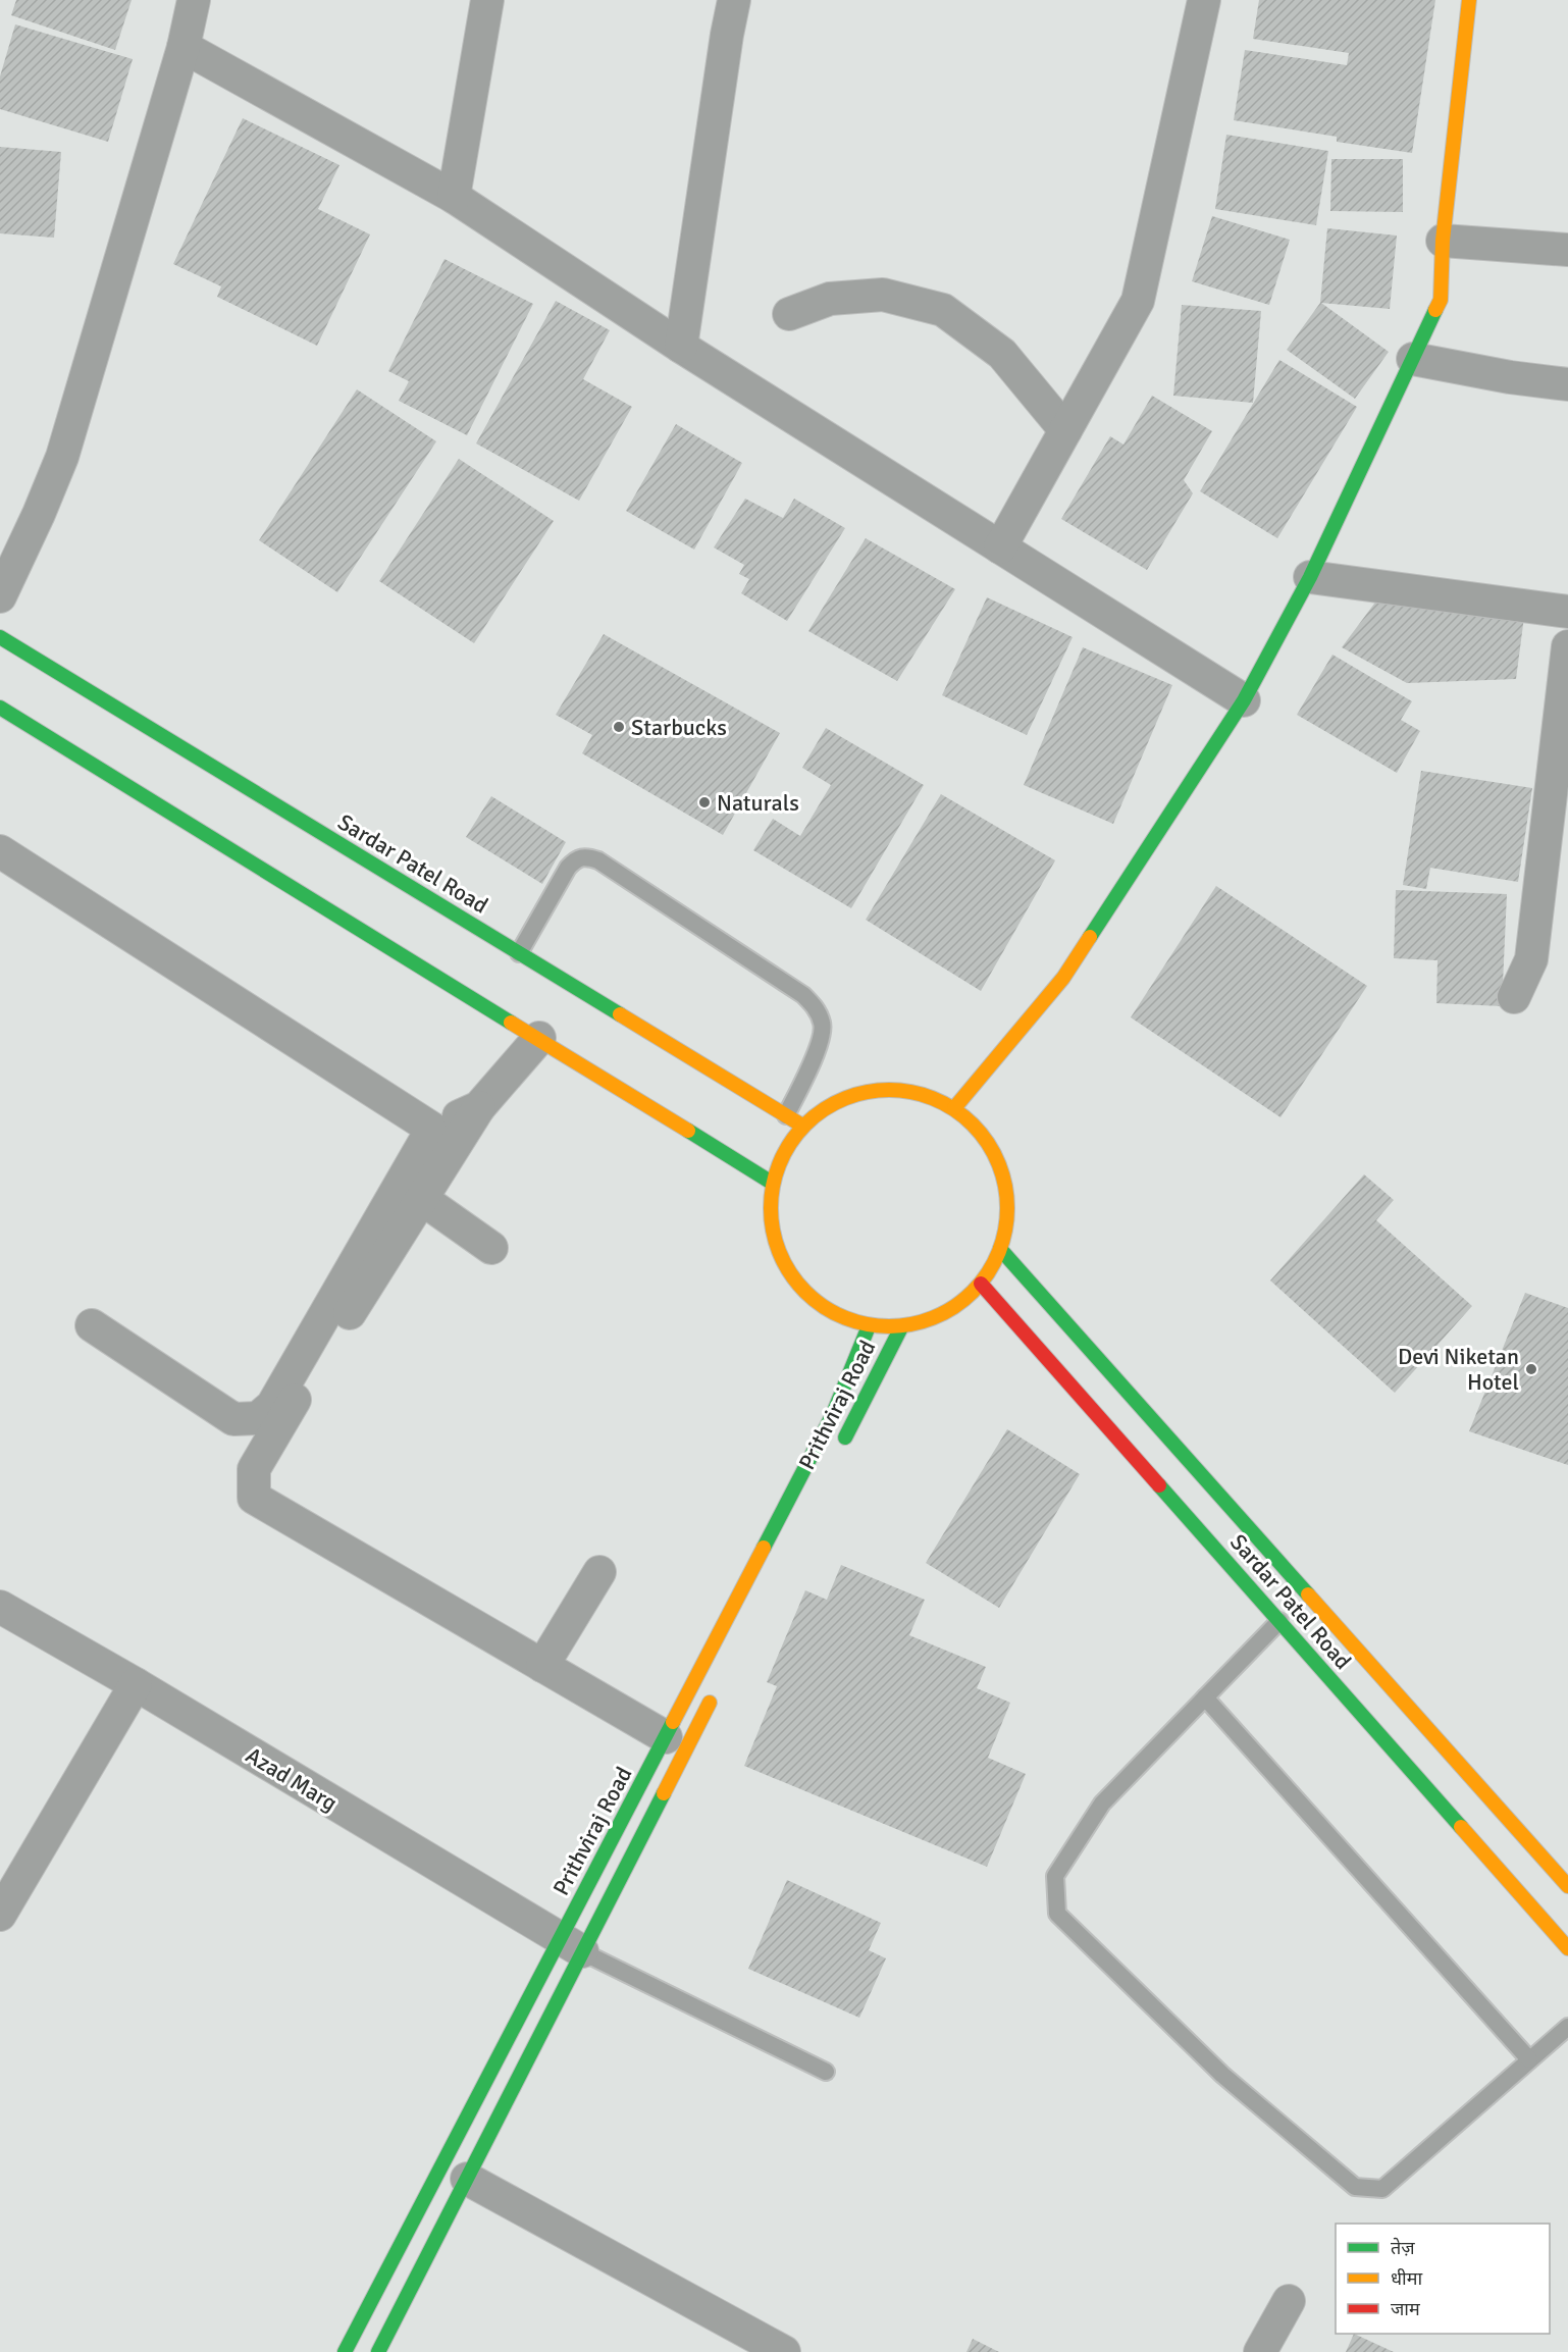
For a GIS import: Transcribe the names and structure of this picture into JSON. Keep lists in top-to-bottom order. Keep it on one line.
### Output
{"streets":{"street":["Sardar Patel Road","Prithviraj Road","Azad Marg"]},"crossings":[["Prithviraj Road","Azad Marg"]],"places":["Starbucks","Naturals","Devi Niketan Hotel"],"legend":["तेज़","धीमा","जाम"]}
